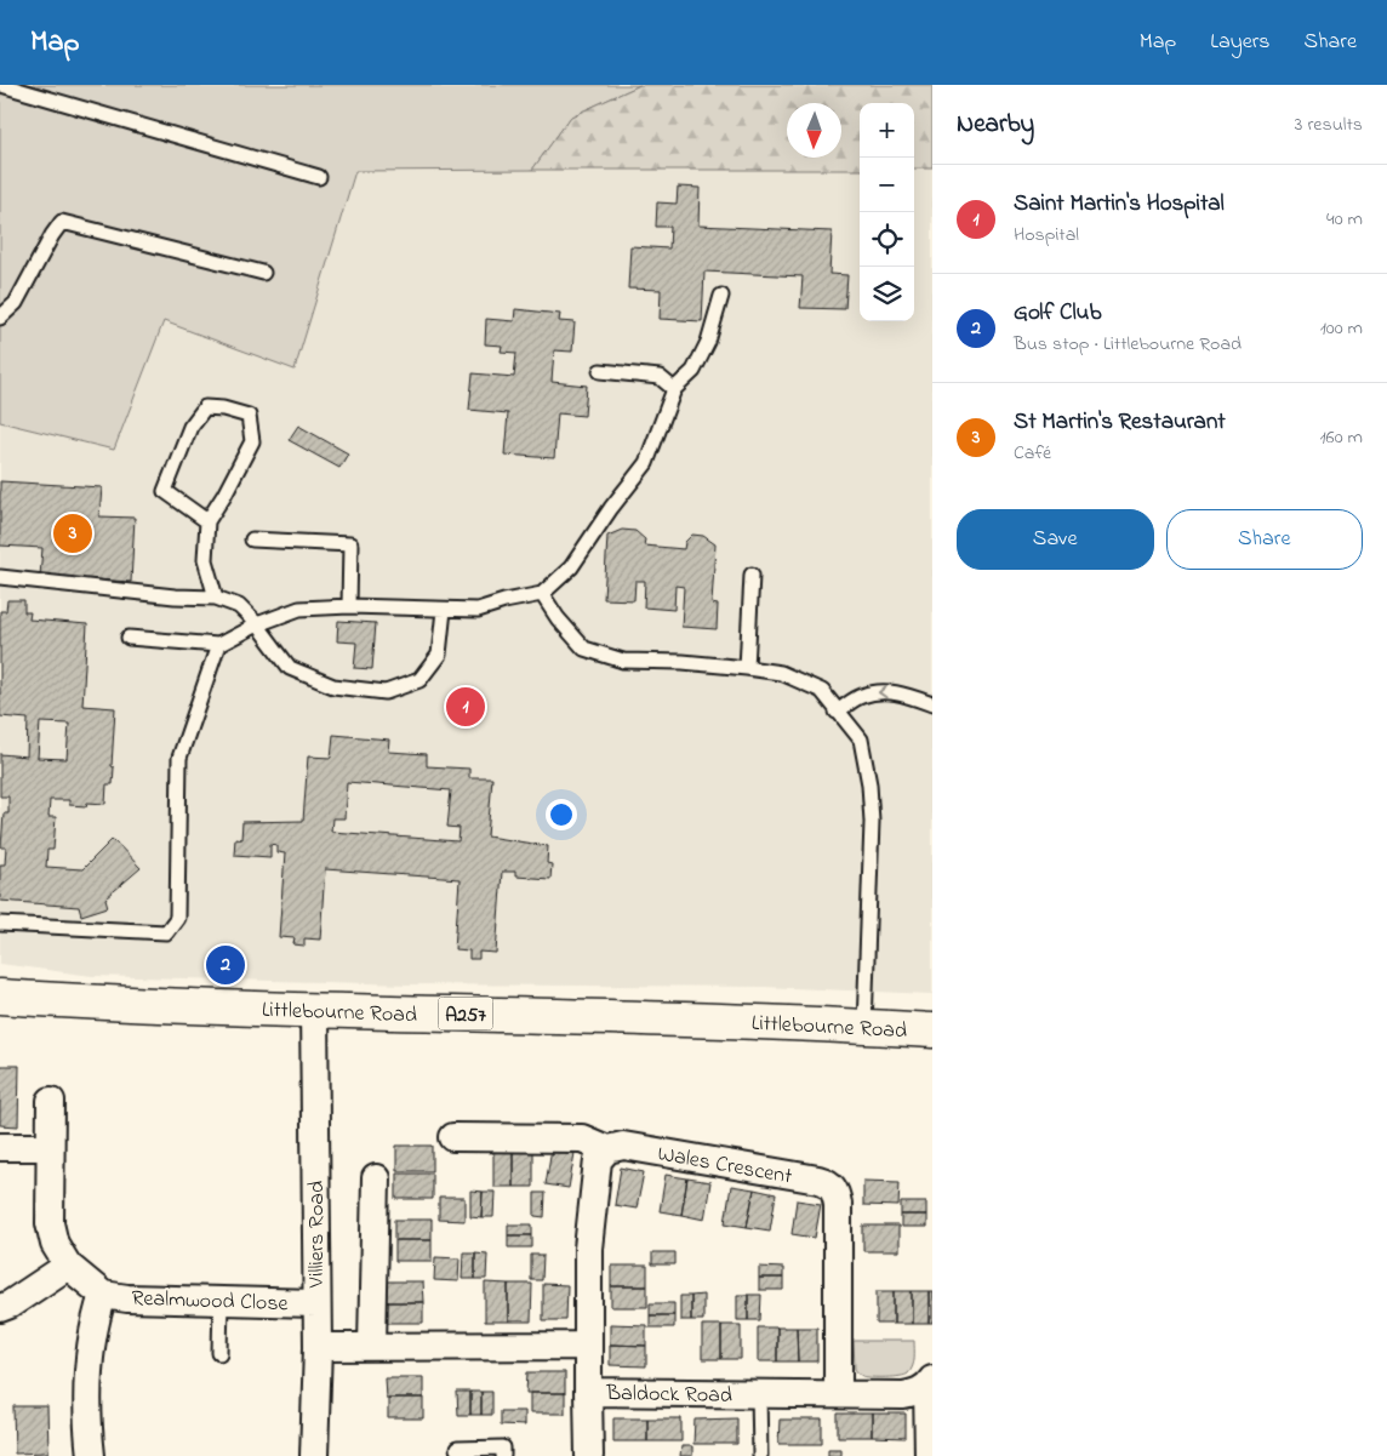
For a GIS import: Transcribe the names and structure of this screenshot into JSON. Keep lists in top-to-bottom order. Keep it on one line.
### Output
{"streets":{"main road":["Littlebourne Road","A257"],"street":["Wales Crescent","Villiers Road","Realmwood Close","Baldock Road"]},"crossings":[["Littlebourne Road","Villiers Road"],["Wales Crescent","Baldock Road"],["Villiers Road","Realmwood Close"]],"north":"bottom","page":{"header":"Map","nav":["Map","Layers","Share"],"heading":["Nearby","3 results"],"map_buttons":["+","−"],"list":[{"mark":"1","name":"Saint Martin's Hospital","note":"Hospital","value":"40 m"},{"mark":"2","name":"Golf Club","note":"Bus stop · Littlebourne Road","value":"100 m"},{"mark":"3","name":"St Martin's Restaurant","note":"Café","value":"160 m"}],"buttons":["Save","Share"],"pins":["3","1","2"]}}
